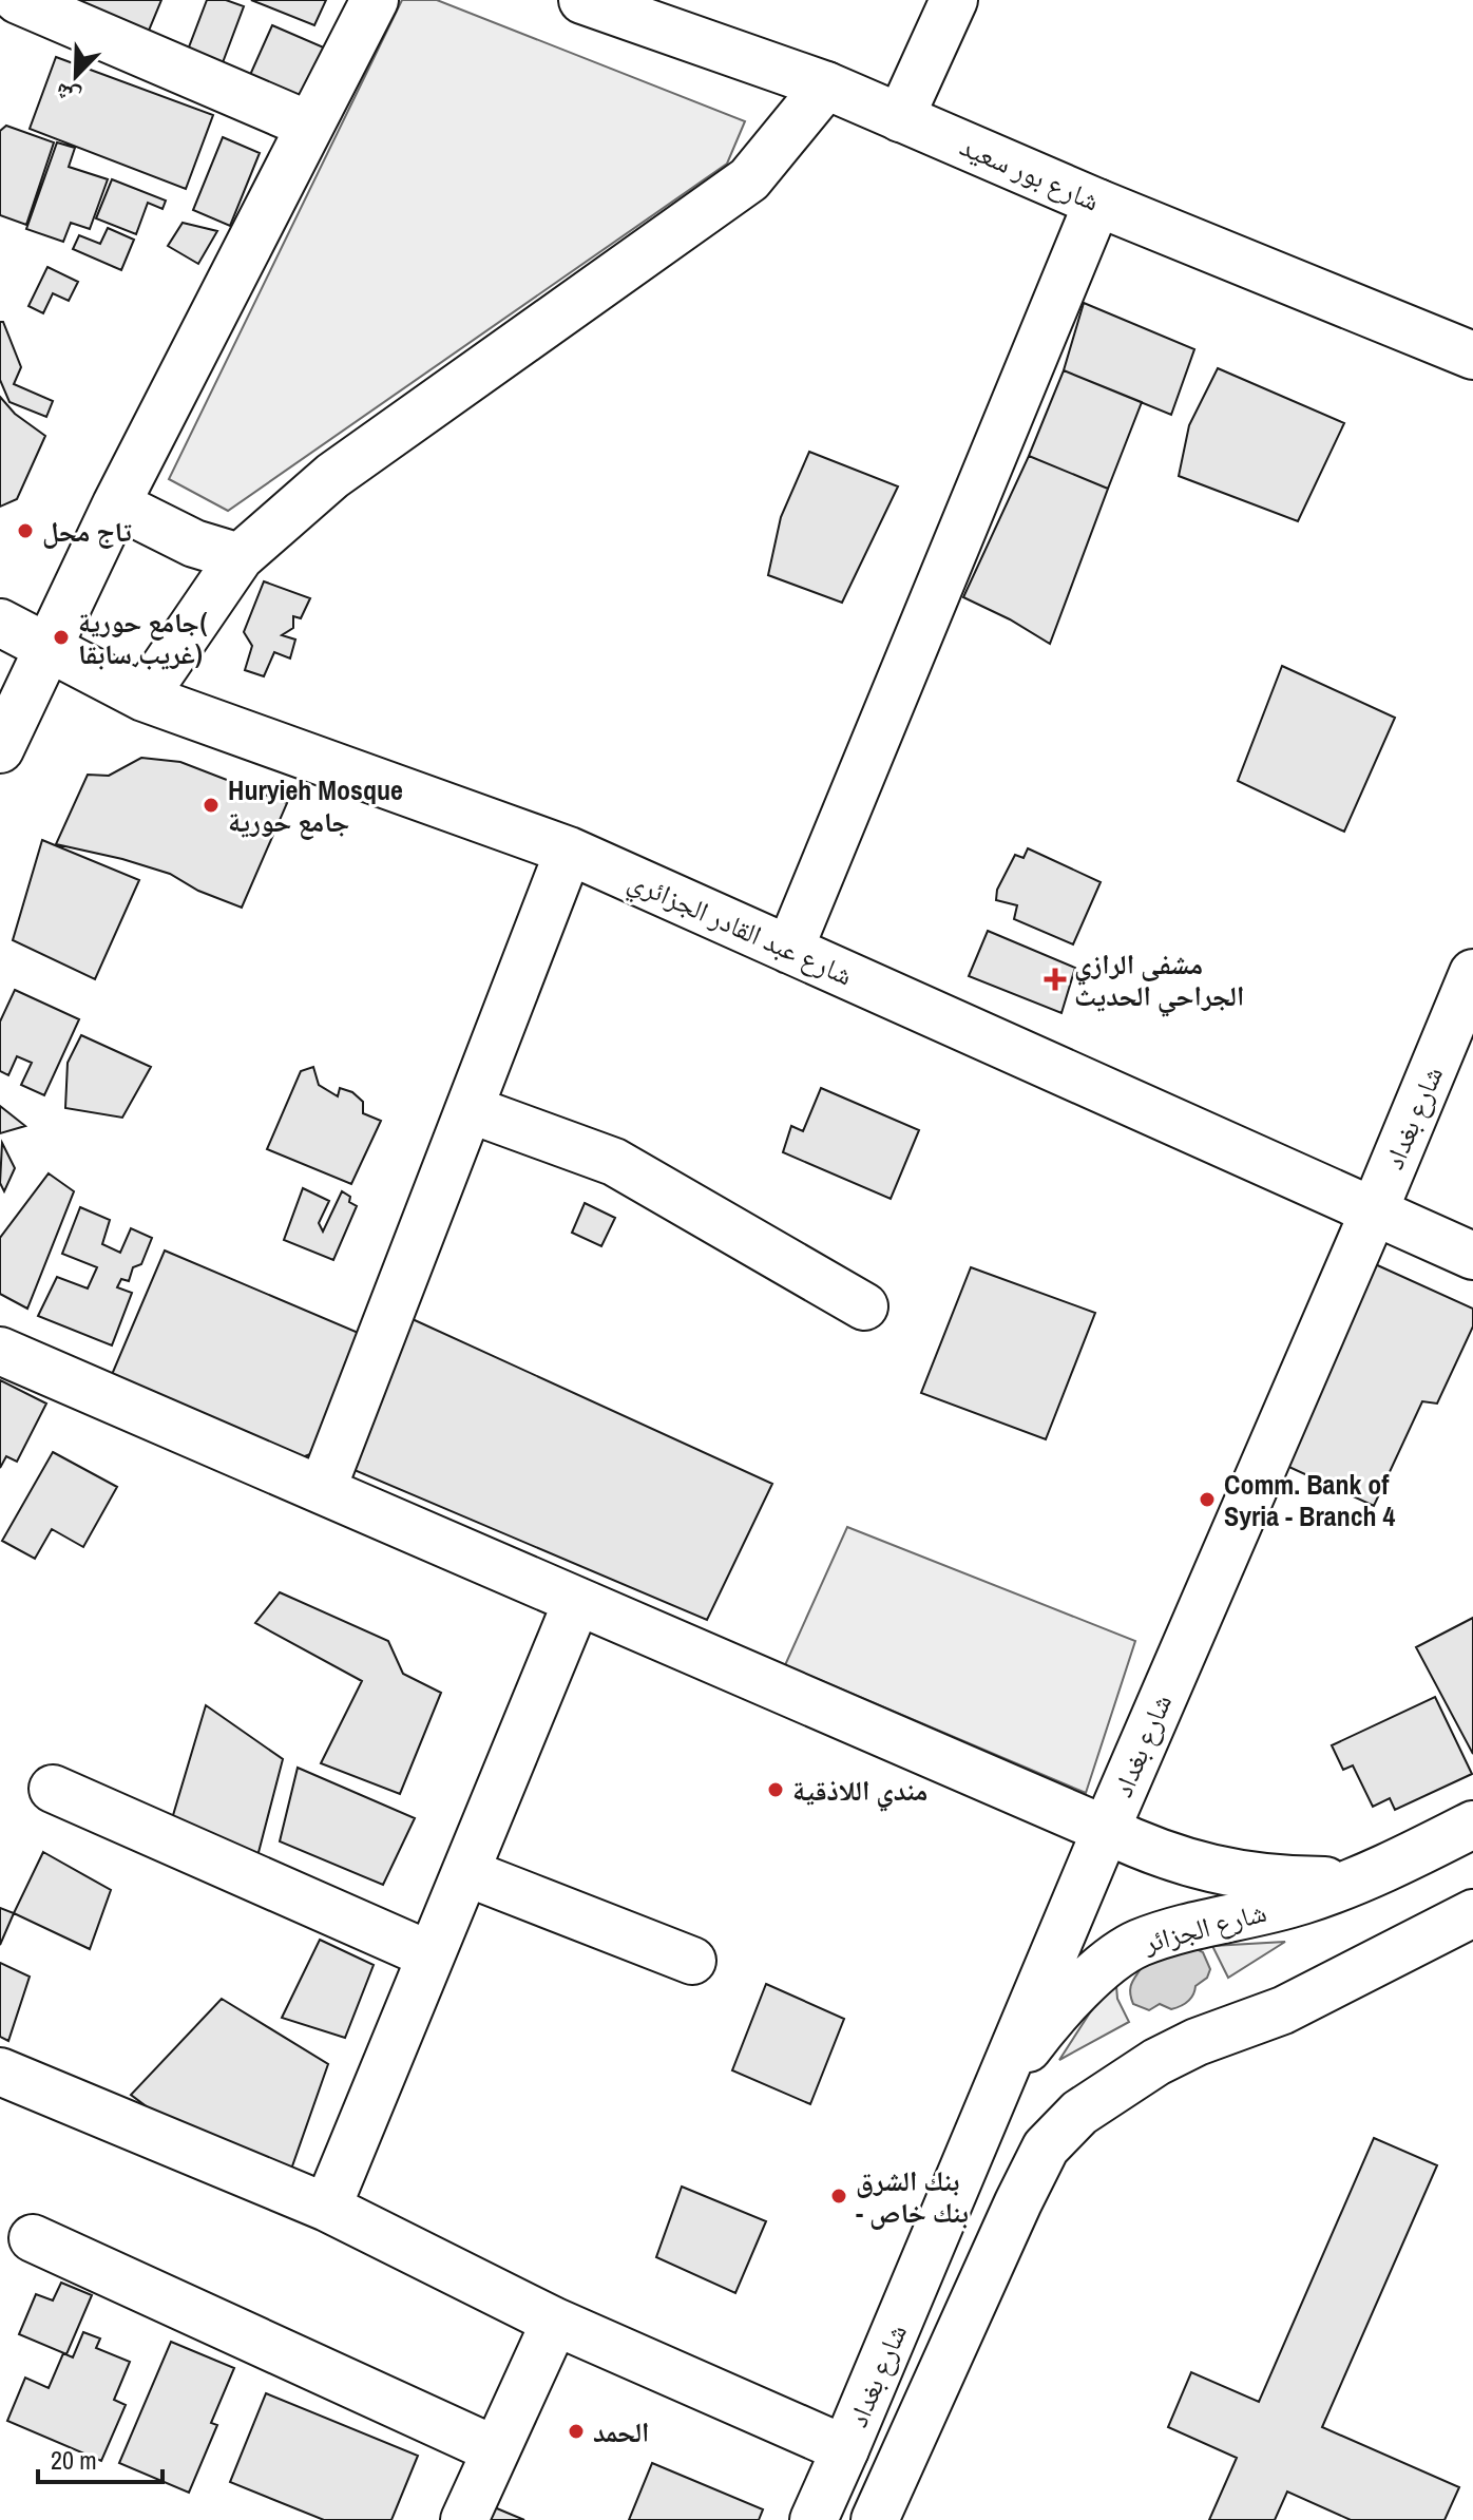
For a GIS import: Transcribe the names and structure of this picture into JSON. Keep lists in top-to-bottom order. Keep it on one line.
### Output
{"streets":{"street":["شارع بور سعيد","شارع عبد القادر الجزائري","شارع بغداد","شارع الجزائر"]},"crossings":[["شارع عبد القادر الجزائري","شارع بغداد"],["شارع بغداد","شارع الجزائر"]],"places":{"other":["تاج محل","جامع حورية( غريب سابقا)","Huryieh Mosque جامع حورية","Comm. Bank of Syria - Branch 4","مندي اللاذقية","بنك الشرق - بنك خاص","الحمد"],"health":["مشفى الرازي الجراحي الحديث"]},"scale_bar":"20 m","north":"bottom left"}
